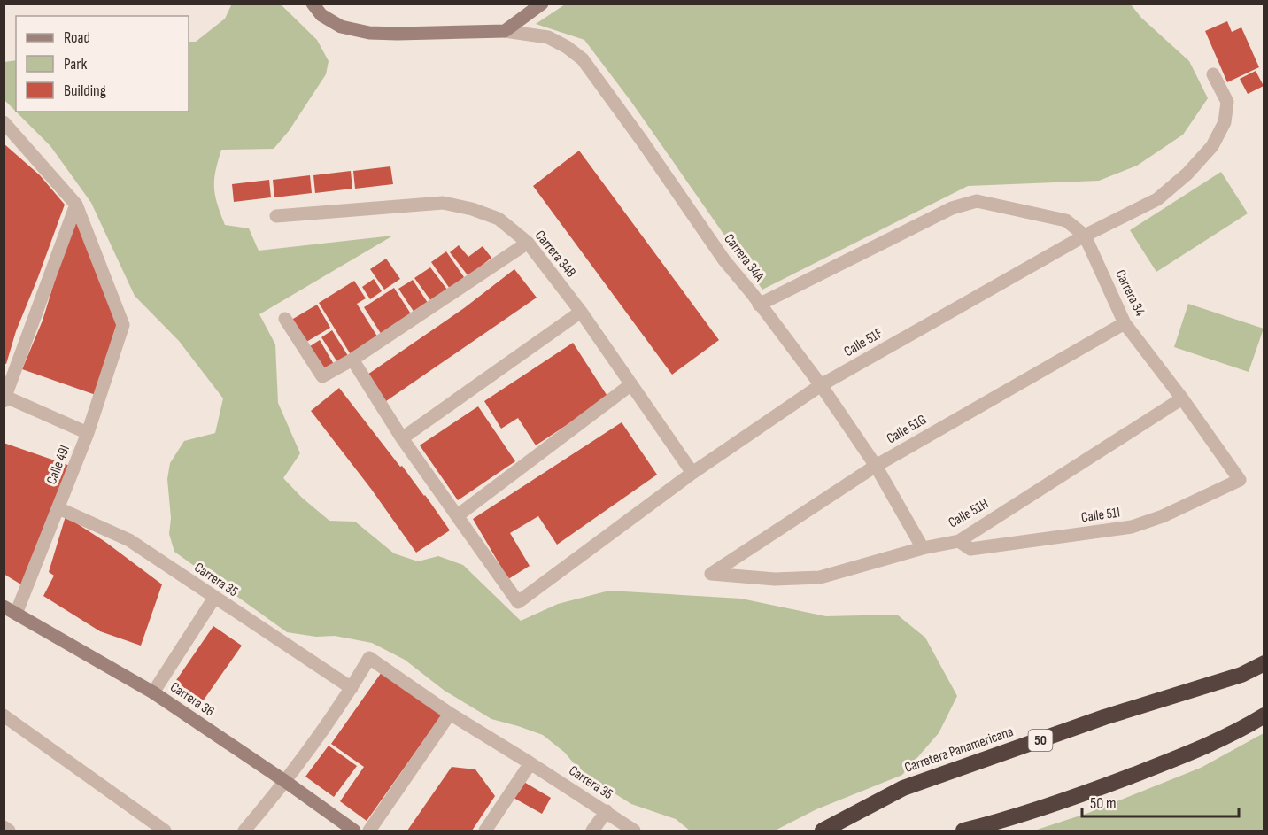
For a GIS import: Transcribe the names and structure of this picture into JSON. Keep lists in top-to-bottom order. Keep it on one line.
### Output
{"streets":{"highway":["50","Carretera Panamericana"],"street":["Carrera 34B","Carrera 34A","Carrera 34","Calle 51F","Calle 51G","Calle 49I","Calle 51H","Calle 51I","Carrera 35","Carrera 36"]},"crossings":[["Carrera 34B","Calle 51F"],["Carrera 34A","Carrera 34"],["Carrera 34A","Calle 51F"],["Carrera 34A","Calle 51G"],["Carrera 34A","Calle 51H"],["Carrera 34","Calle 51F"],["Carrera 34","Calle 51G"],["Carrera 34","Calle 51H"],["Carrera 34","Calle 51I"],["Calle 51G","Calle 51H"],["Calle 49I","Carrera 35"],["Calle 49I","Carrera 36"],["Calle 51H","Calle 51I"]],"legend":["Road","Park","Building"],"scale_bar":"50 m"}
